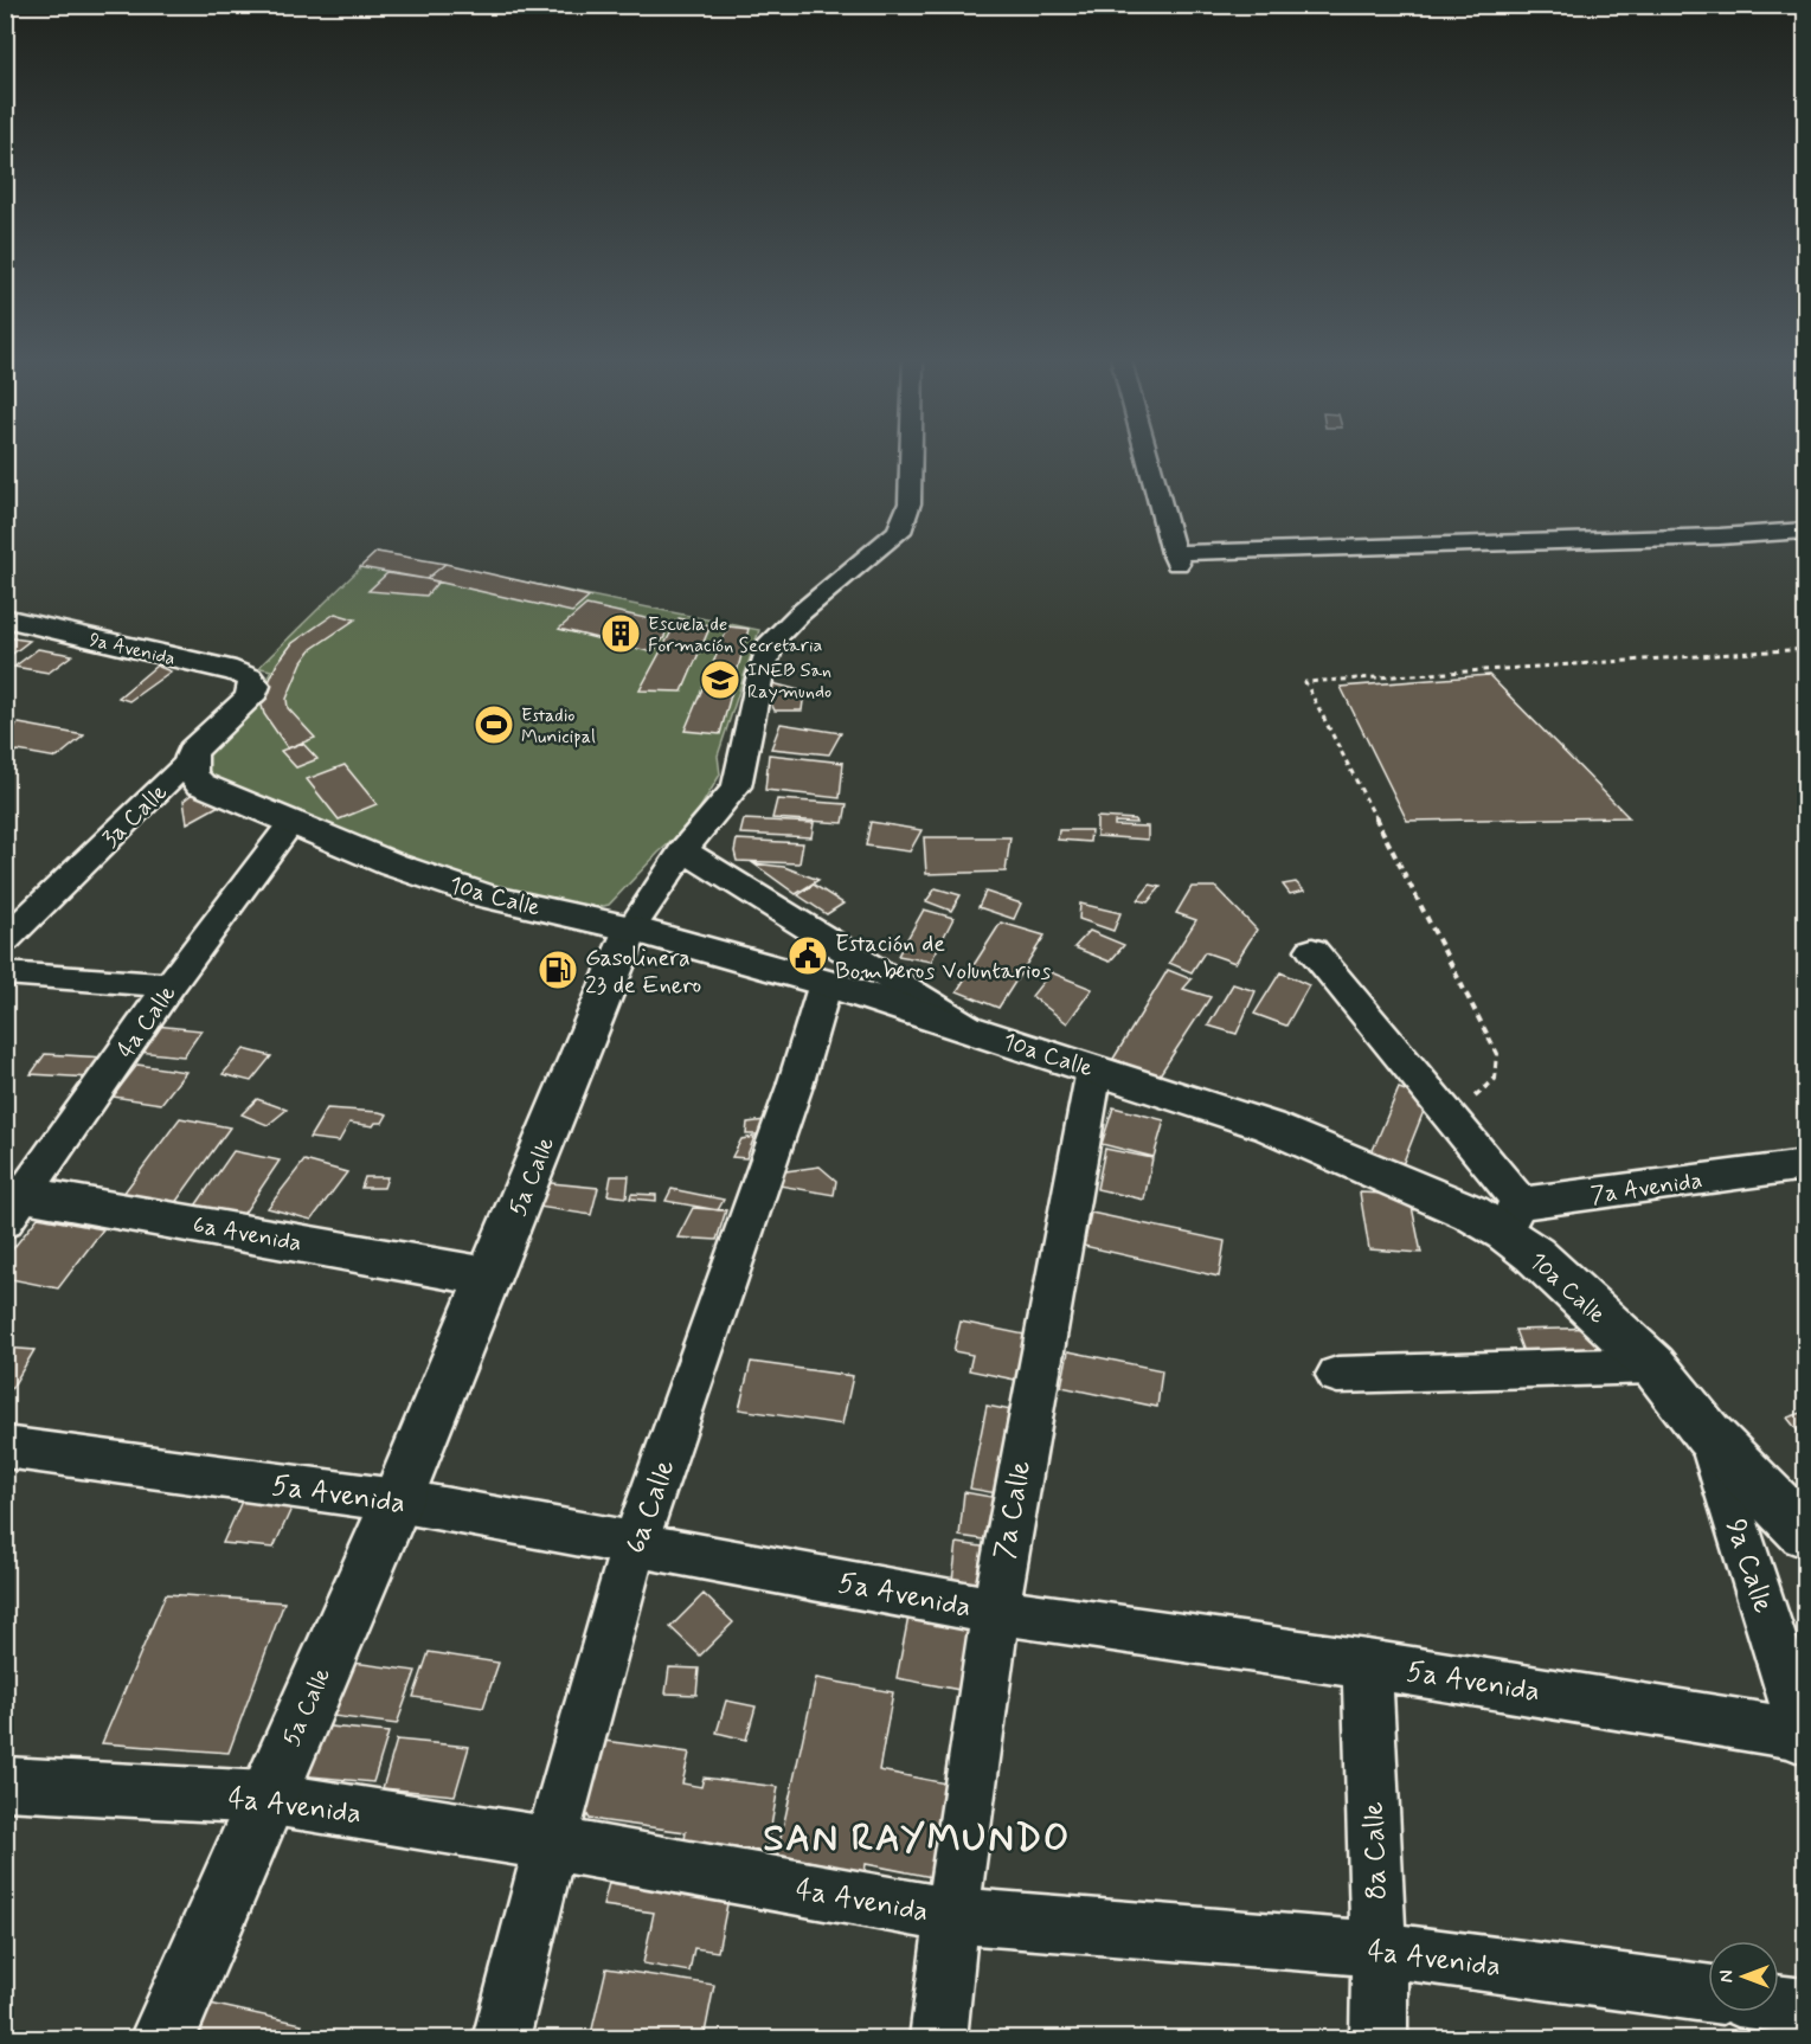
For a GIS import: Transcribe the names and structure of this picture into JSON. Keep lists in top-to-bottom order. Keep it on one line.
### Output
{"streets":{"main road":["9a Avenida","3a Calle","10a Calle","5a Calle","6a Avenida"],"street":["4a Calle","7a Avenida","5a Avenida","6a Calle","7a Calle","9a Calle","4a Avenida","8a Calle"]},"crossings":[["9a Avenida","3a Calle"],["3a Calle","10a Calle"],["10a Calle","4a Calle"],["10a Calle","5a Calle"],["10a Calle","7a Avenida"],["10a Calle","6a Calle"],["10a Calle","7a Calle"],["10a Calle","9a Calle"],["4a Calle","6a Avenida"],["5a Calle","6a Avenida"],["5a Calle","5a Avenida"],["5a Calle","4a Avenida"],["5a Avenida","6a Calle"],["5a Avenida","7a Calle"],["5a Avenida","9a Calle"],["5a Avenida","8a Calle"],["6a Calle","4a Avenida"],["7a Calle","4a Avenida"],["4a Avenida","8a Calle"]],"districts":["SAN RAYMUNDO"],"places":{"building":["Escuela de Formación Secretaria"],"school or university":["INEB San Raymundo"],"sports":["Estadio Municipal"],"public building":["Estación de Bomberos Voluntarios"],"fuel station":["Gasolinera 23 de Enero"]},"north":"left"}
